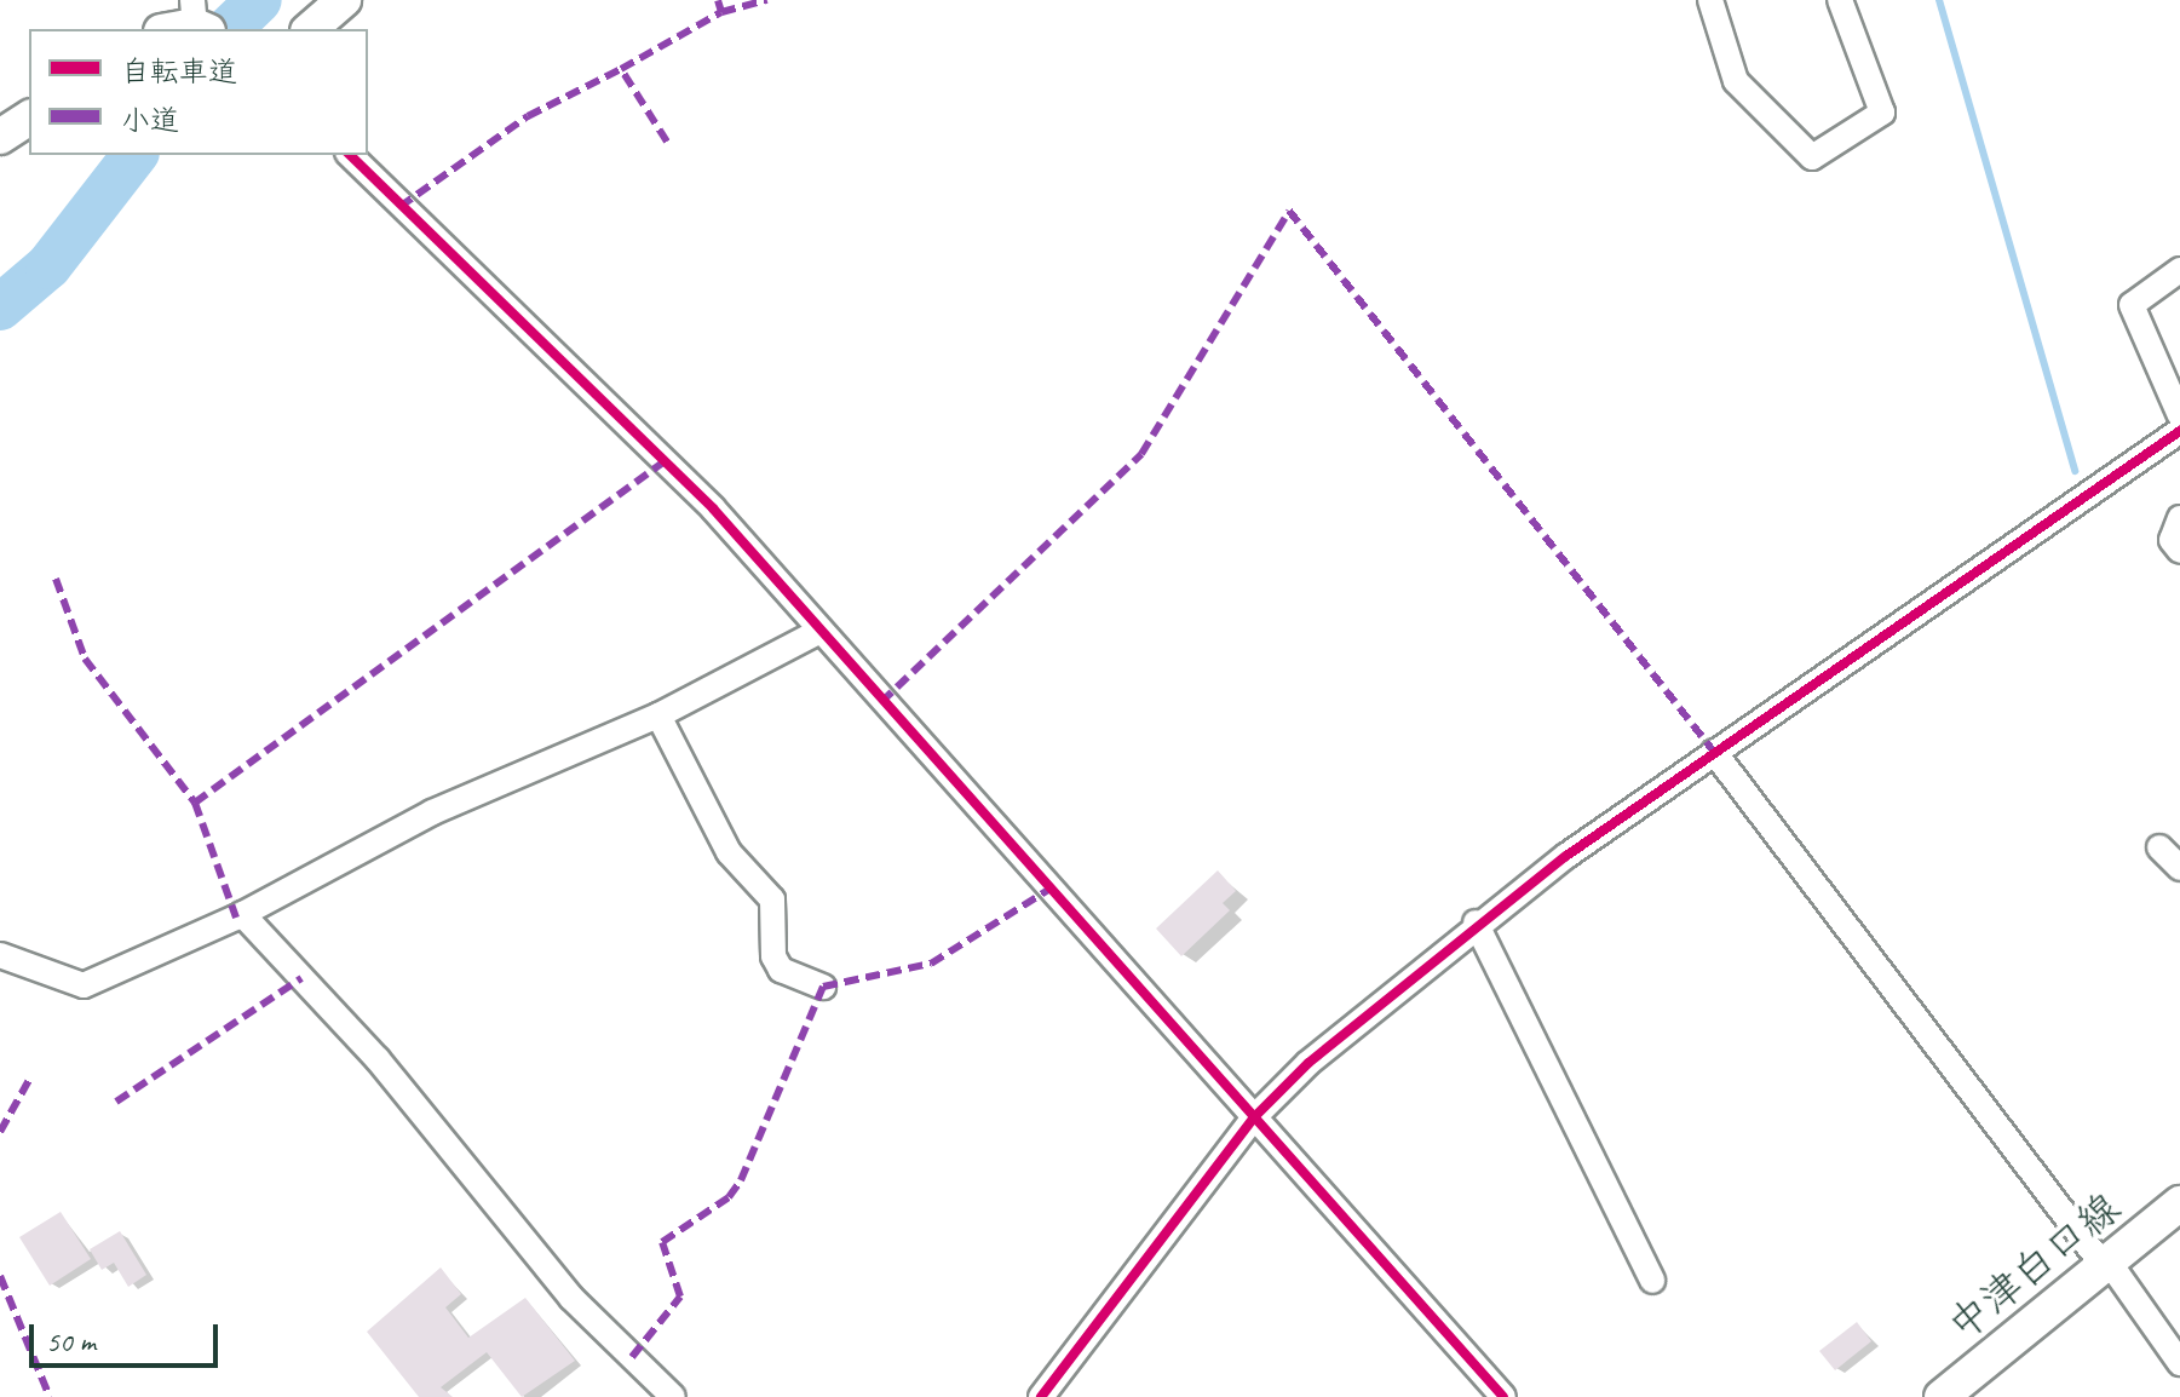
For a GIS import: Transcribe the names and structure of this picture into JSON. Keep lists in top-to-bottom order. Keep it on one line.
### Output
{"streets":{"main road":["中津白口線"]},"legend":["自転車道","小道"],"scale_bar":"50 m"}
